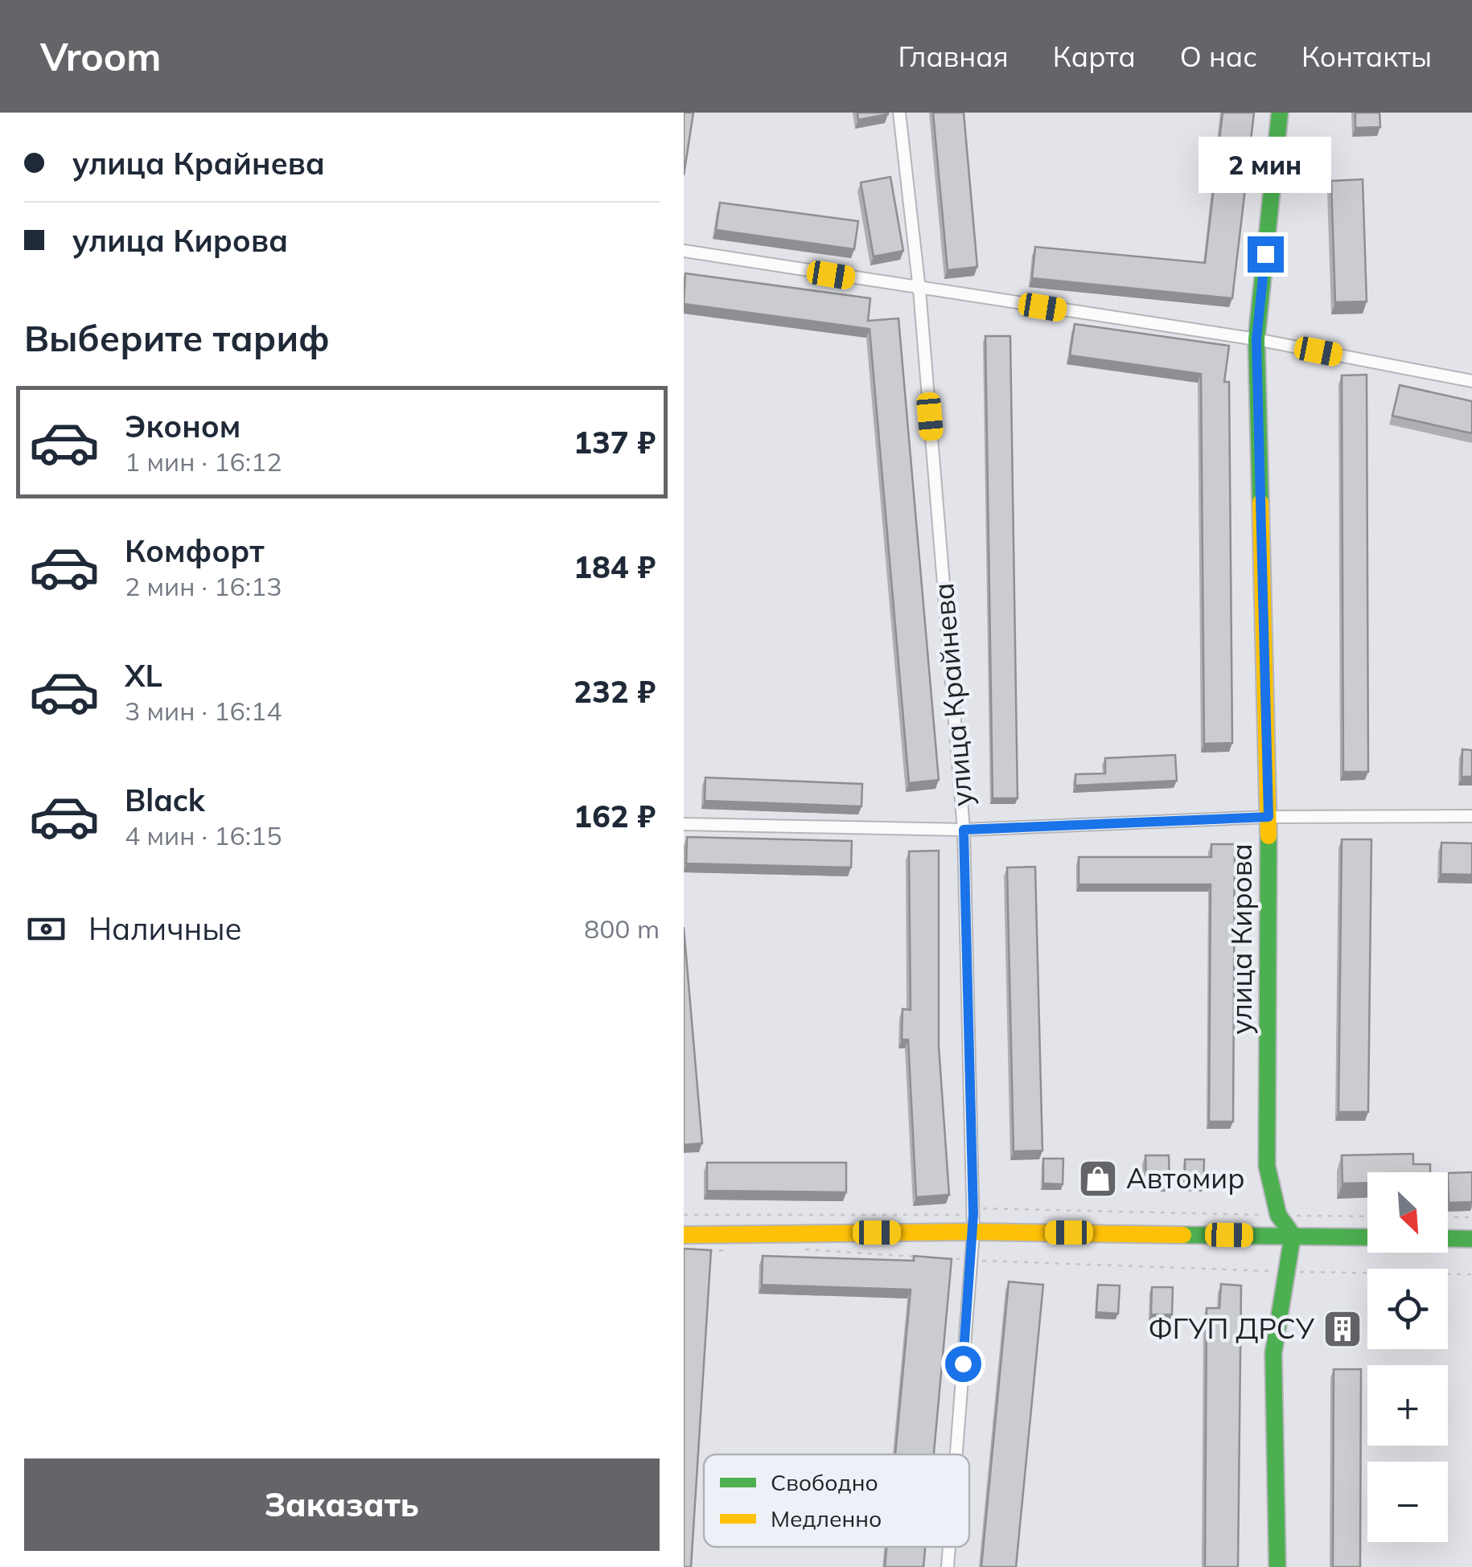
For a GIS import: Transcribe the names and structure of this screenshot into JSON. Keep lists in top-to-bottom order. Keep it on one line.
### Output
{"streets":{"street":["улица Крайнева","улица Кирова"]},"places":{"shop":["Автомир"],"building":["ФГУП ДРСУ"]},"legend":["Свободно","Медленно"],"north":"bottom right","page":{"header":"Vroom","nav":["Главная","Карта","О нас","Контакты"],"banner":["улица Крайнева","улица Кирова"],"bubble":"2 мин","heading":"Выберите тариф","list":[{"name":"Эконом","note":"1 мин · 16:12","value":"137 ₽"},{"name":"Комфорт","note":"2 мин · 16:13","value":"184 ₽"},{"name":"XL","note":"3 мин · 16:14","value":"232 ₽"},{"name":"Black","note":"4 мин · 16:15","value":"162 ₽"}],"pay":["Наличные","800 m"],"map_buttons":["+","−"],"buttons":"Заказать"}}
